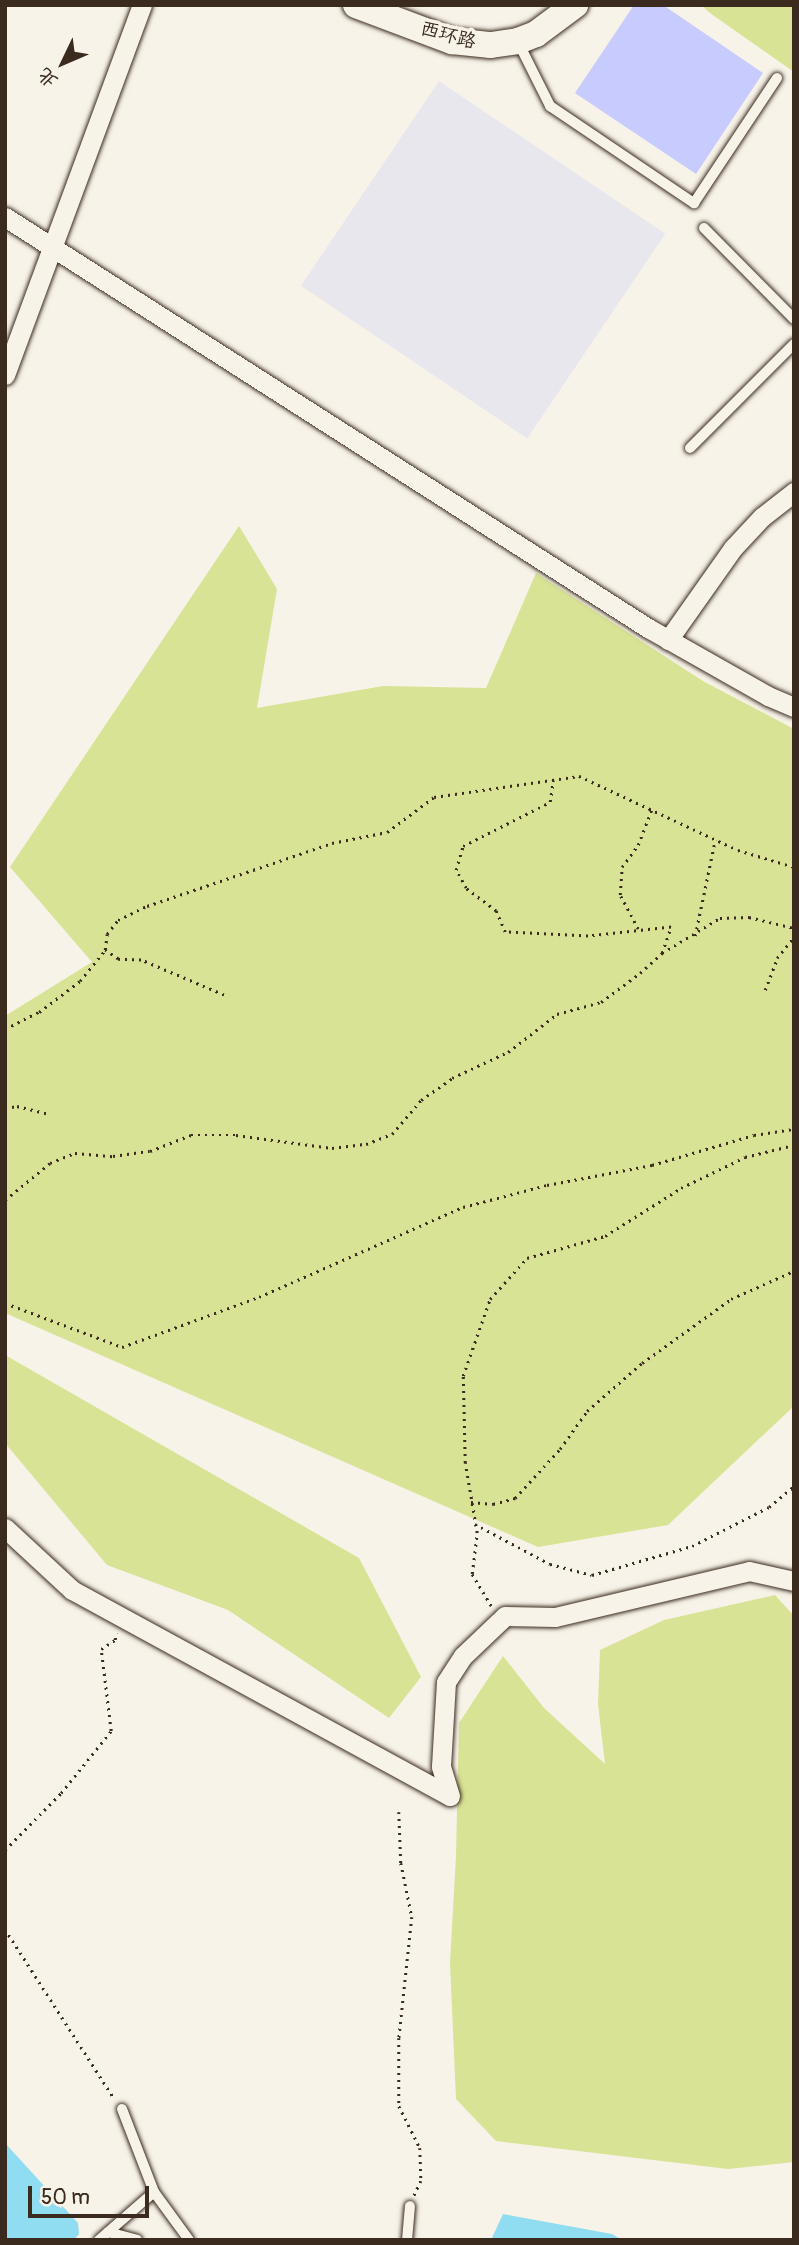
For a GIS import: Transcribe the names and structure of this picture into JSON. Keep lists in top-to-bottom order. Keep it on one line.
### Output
{"streets":{"main road":["西环路"]},"scale_bar":"50 m","north":"bottom left"}
